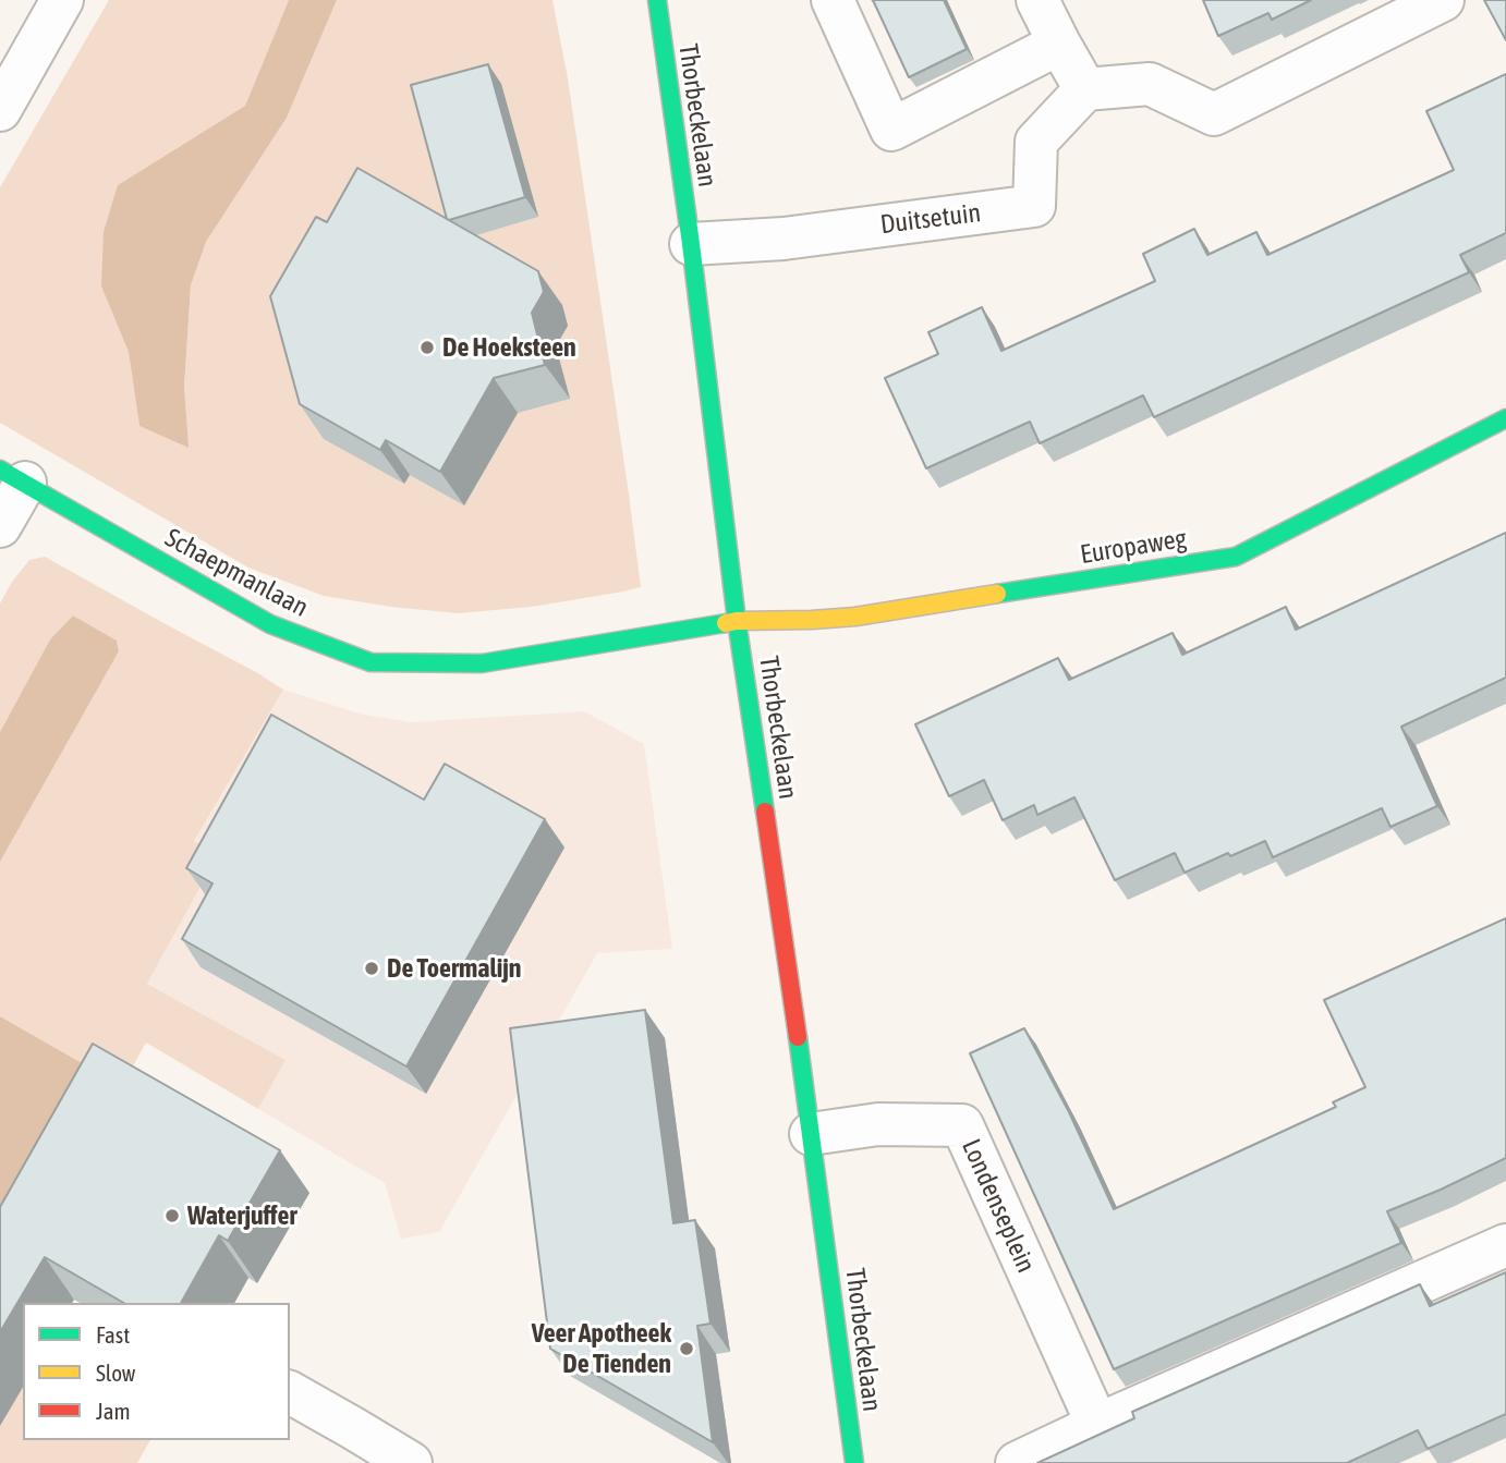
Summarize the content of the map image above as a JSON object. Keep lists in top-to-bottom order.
{
  "streets": {
    "street": [
      "Thorbeckelaan",
      "Duitsetuin",
      "Europaweg",
      "Schaepmanlaan",
      "Londenseplein"
    ]
  },
  "crossings": [
    ["Thorbeckelaan", "Duitsetuin"],
    ["Thorbeckelaan", "Europaweg"],
    ["Thorbeckelaan", "Schaepmanlaan"],
    ["Thorbeckelaan", "Londenseplein"],
    ["Europaweg", "Schaepmanlaan"]
  ],
  "places": [
    "De Hoeksteen",
    "De Toermalijn",
    "Waterjuffer",
    "Veer Apotheek De Tienden"
  ],
  "legend": ["Fast", "Slow", "Jam"]
}
